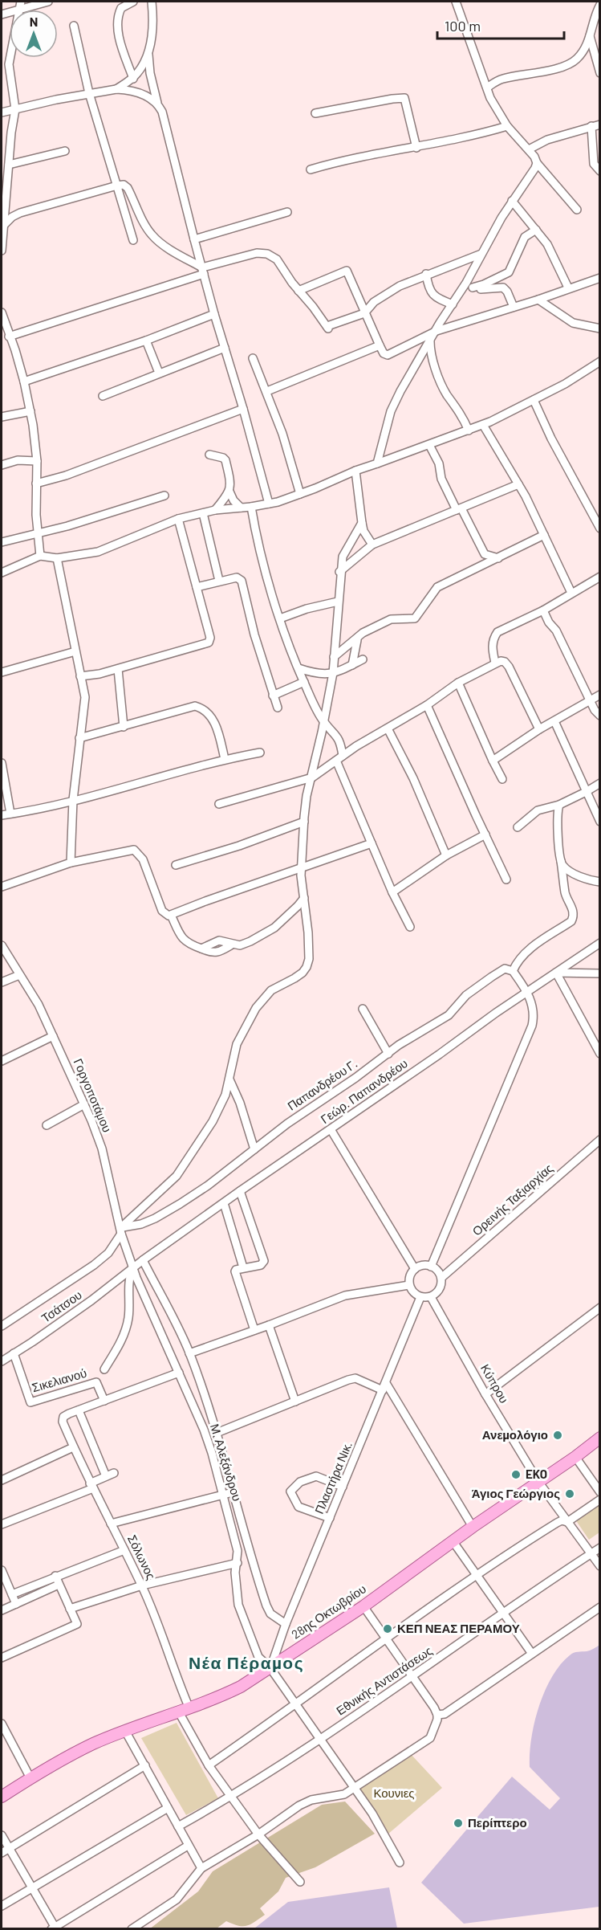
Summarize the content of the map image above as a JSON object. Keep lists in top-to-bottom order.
{
  "streets": {
    "main road": ["28ης Οκτωβρίου"],
    "street": [
      "Παπανδρέου Γ.",
      "Γεώρ. Παπανδρέου",
      "Γοργοποτάμου",
      "Ορεινής Ταξιαρχίας",
      "Τσάτσου",
      "Σικελιανού",
      "Κύπρου",
      "Μ. Αλεξάνδρου",
      "Πλαστήρα Νικ.",
      "Σόλωνος",
      "Εθνικής Αντιστάσεως"
    ]
  },
  "crossings": [
    ["Παπανδρέου Γ.", "Γοργοποτάμου"],
    ["Γεώρ. Παπανδρέου", "Τσάτσου"],
    ["Γεώρ. Παπανδρέου", "Μ. Αλεξάνδρου"],
    ["Γοργοποτάμου", "Τσάτσου"],
    ["Γοργοποτάμου", "Μ. Αλεξάνδρου"],
    ["Ορεινής Ταξιαρχίας", "Κύπρου"],
    ["Ορεινής Ταξιαρχίας", "Πλαστήρα Νικ."],
    ["Τσάτσου", "Σικελιανού"],
    ["Τσάτσου", "Μ. Αλεξάνδρου"],
    ["Κύπρου", "Πλαστήρα Νικ."],
    ["Κύπρου", "28ης Οκτωβρίου"],
    ["Κύπρου", "Εθνικής Αντιστάσεως"],
    ["Μ. Αλεξάνδρου", "Πλαστήρα Νικ."],
    ["Μ. Αλεξάνδρου", "28ης Οκτωβρίου"],
    ["Μ. Αλεξάνδρου", "Εθνικής Αντιστάσεως"],
    ["Πλαστήρα Νικ.", "28ης Οκτωβρίου"],
    ["Σόλωνος", "28ης Οκτωβρίου"],
    ["Σόλωνος", "Εθνικής Αντιστάσεως"]
  ],
  "districts": ["Νέα Πέραμος"],
  "parks": ["Κουνιες"],
  "places": [
    "Ανεμολόγιο",
    "EKO",
    "Άγιος Γεώργιος",
    "ΚΕΠ ΝΕΑΣ ΠΕΡΑΜΟΥ",
    "Περίπτερο"
  ],
  "scale_bar": "100 m",
  "north": "top"
}
